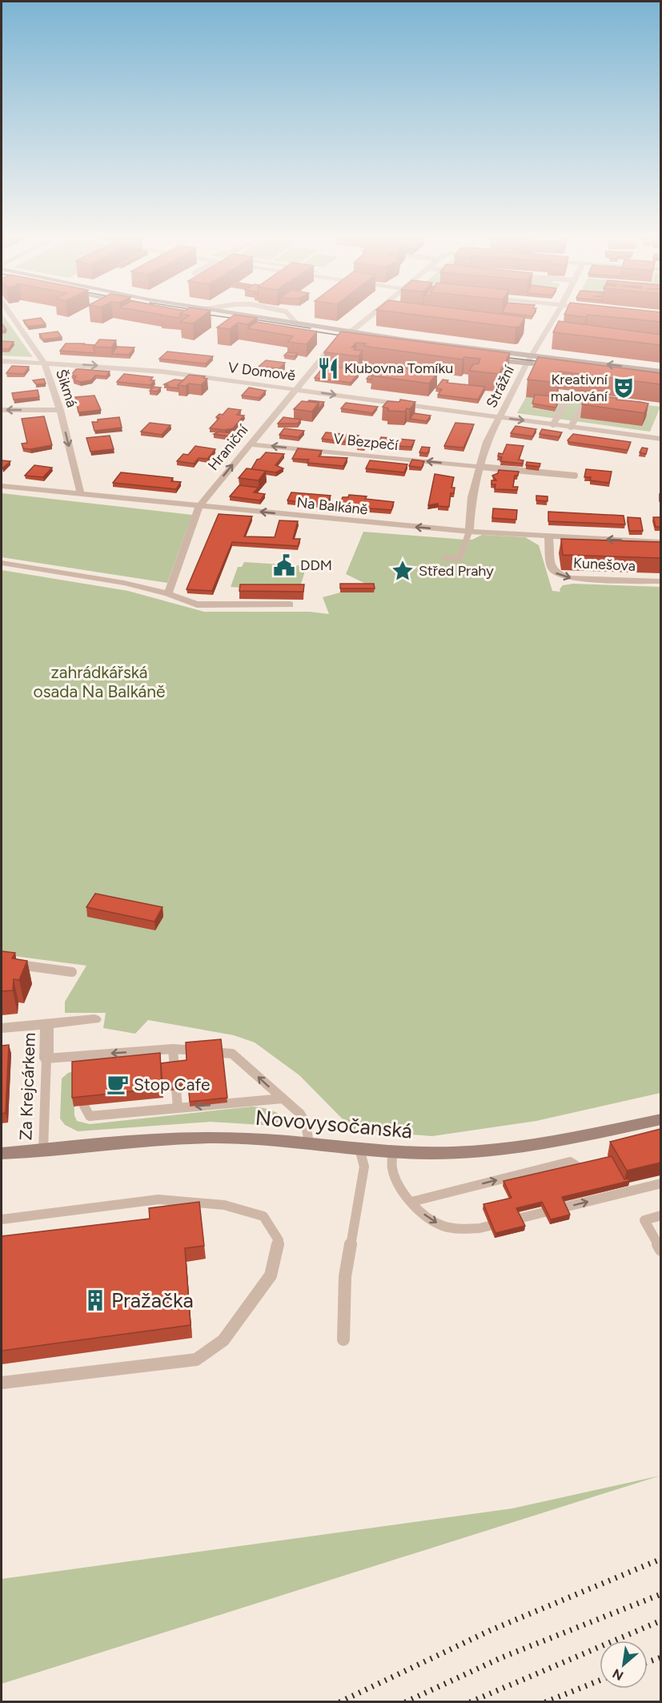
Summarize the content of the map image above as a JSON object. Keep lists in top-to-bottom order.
{
  "streets": {
    "main road": ["Novovysočanská"],
    "street": [
      "V Domově",
      "Strážní",
      "Šikmá",
      "V Bezpečí",
      "Hraniční",
      "Na Balkáně",
      "Kunešova",
      "Za Krejcárkem"
    ]
  },
  "crossings": [
    ["V Domově", "Strážní"],
    ["V Domově", "Šikmá"],
    ["V Domově", "Hraniční"],
    ["Strážní", "V Bezpečí"],
    ["Strážní", "Na Balkáně"],
    ["Šikmá", "Na Balkáně"],
    ["V Bezpečí", "Hraniční"],
    ["Hraniční", "Na Balkáně"],
    ["Na Balkáně", "Kunešova"],
    ["Za Krejcárkem", "Novovysočanská"]
  ],
  "one_way": [
    "V Domově",
    "Šikmá",
    "V Bezpečí",
    "Na Balkáně",
    "Kunešova"
  ],
  "parks": ["zahrádkářská osada Na Balkáně"],
  "places": {
    "restaurant": ["Klubovna Tomíku"],
    "theatre": ["Kreativní malování"],
    "public building": ["DDM"],
    "place": ["Střed Prahy"],
    "cafe": ["Stop Cafe"],
    "building": ["Pražačka"]
  },
  "north": "bottom left"
}
